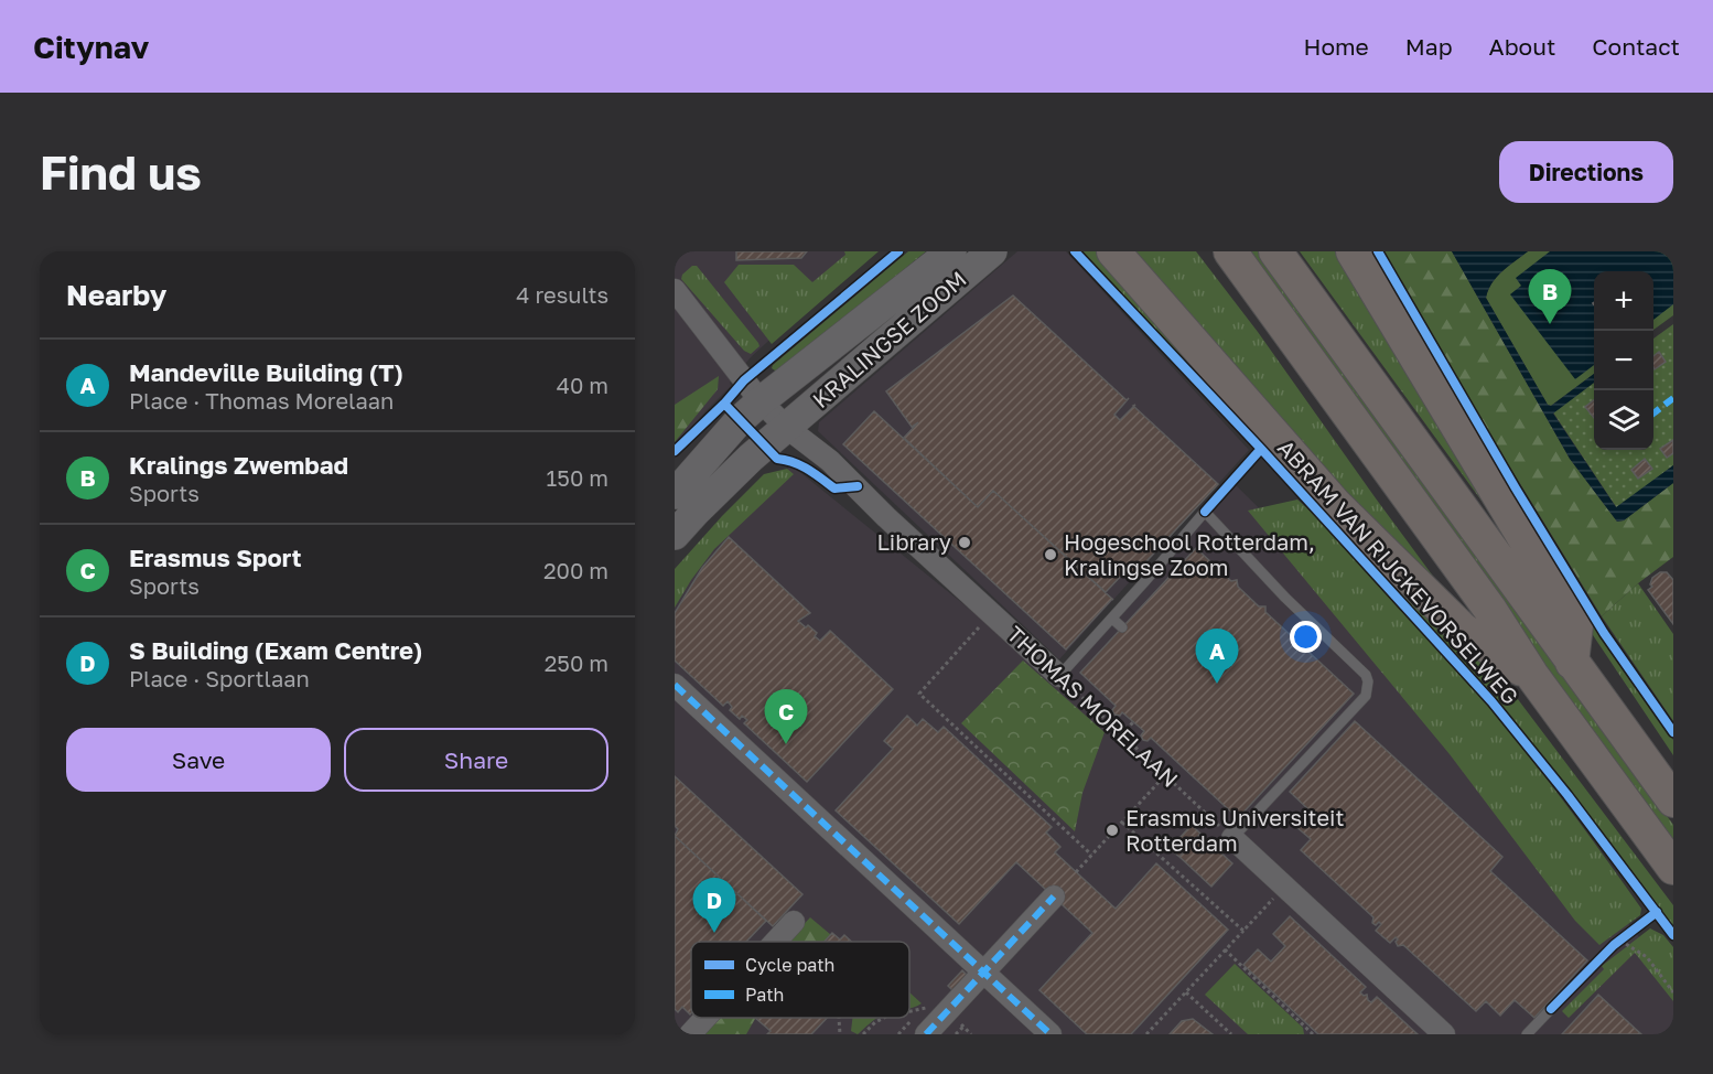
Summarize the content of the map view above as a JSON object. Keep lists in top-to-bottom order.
{
  "streets": {
    "main road": ["KRALINGSE ZOOM", "ABRAM VAN RIJCKEVORSELWEG"],
    "street": ["THOMAS MORELAAN"]
  },
  "crossings": [
    ["KRALINGSE ZOOM", "THOMAS MORELAAN"]
  ],
  "places": ["Library", "Hogeschool Rotterdam, Kralingse Zoom", "Erasmus Universiteit Rotterdam"],
  "legend": ["Cycle path", "Path"],
  "page": {
    "header": "Citynav",
    "nav": [
      "Home",
      "Map",
      "About",
      "Contact"
    ],
    "buttons": [
      "Directions",
      ["Save", "Share"]
    ],
    "title": "Find us",
    "heading": ["Nearby", "4 results"],
    "pins": [
      "B",
      "A",
      "C",
      "D"
    ],
    "map_buttons": ["+", "−"],
    "list": [
      {
        "mark": "A",
        "name": "Mandeville Building (T)",
        "note": "Place · Thomas Morelaan",
        "value": "40 m"
      },
      {
        "mark": "B",
        "name": "Kralings Zwembad",
        "note": "Sports",
        "value": "150 m"
      },
      {
        "mark": "C",
        "name": "Erasmus Sport",
        "note": "Sports",
        "value": "200 m"
      },
      {
        "mark": "D",
        "name": "S Building (Exam Centre)",
        "note": "Place · Sportlaan",
        "value": "250 m"
      }
    ]
  }
}
